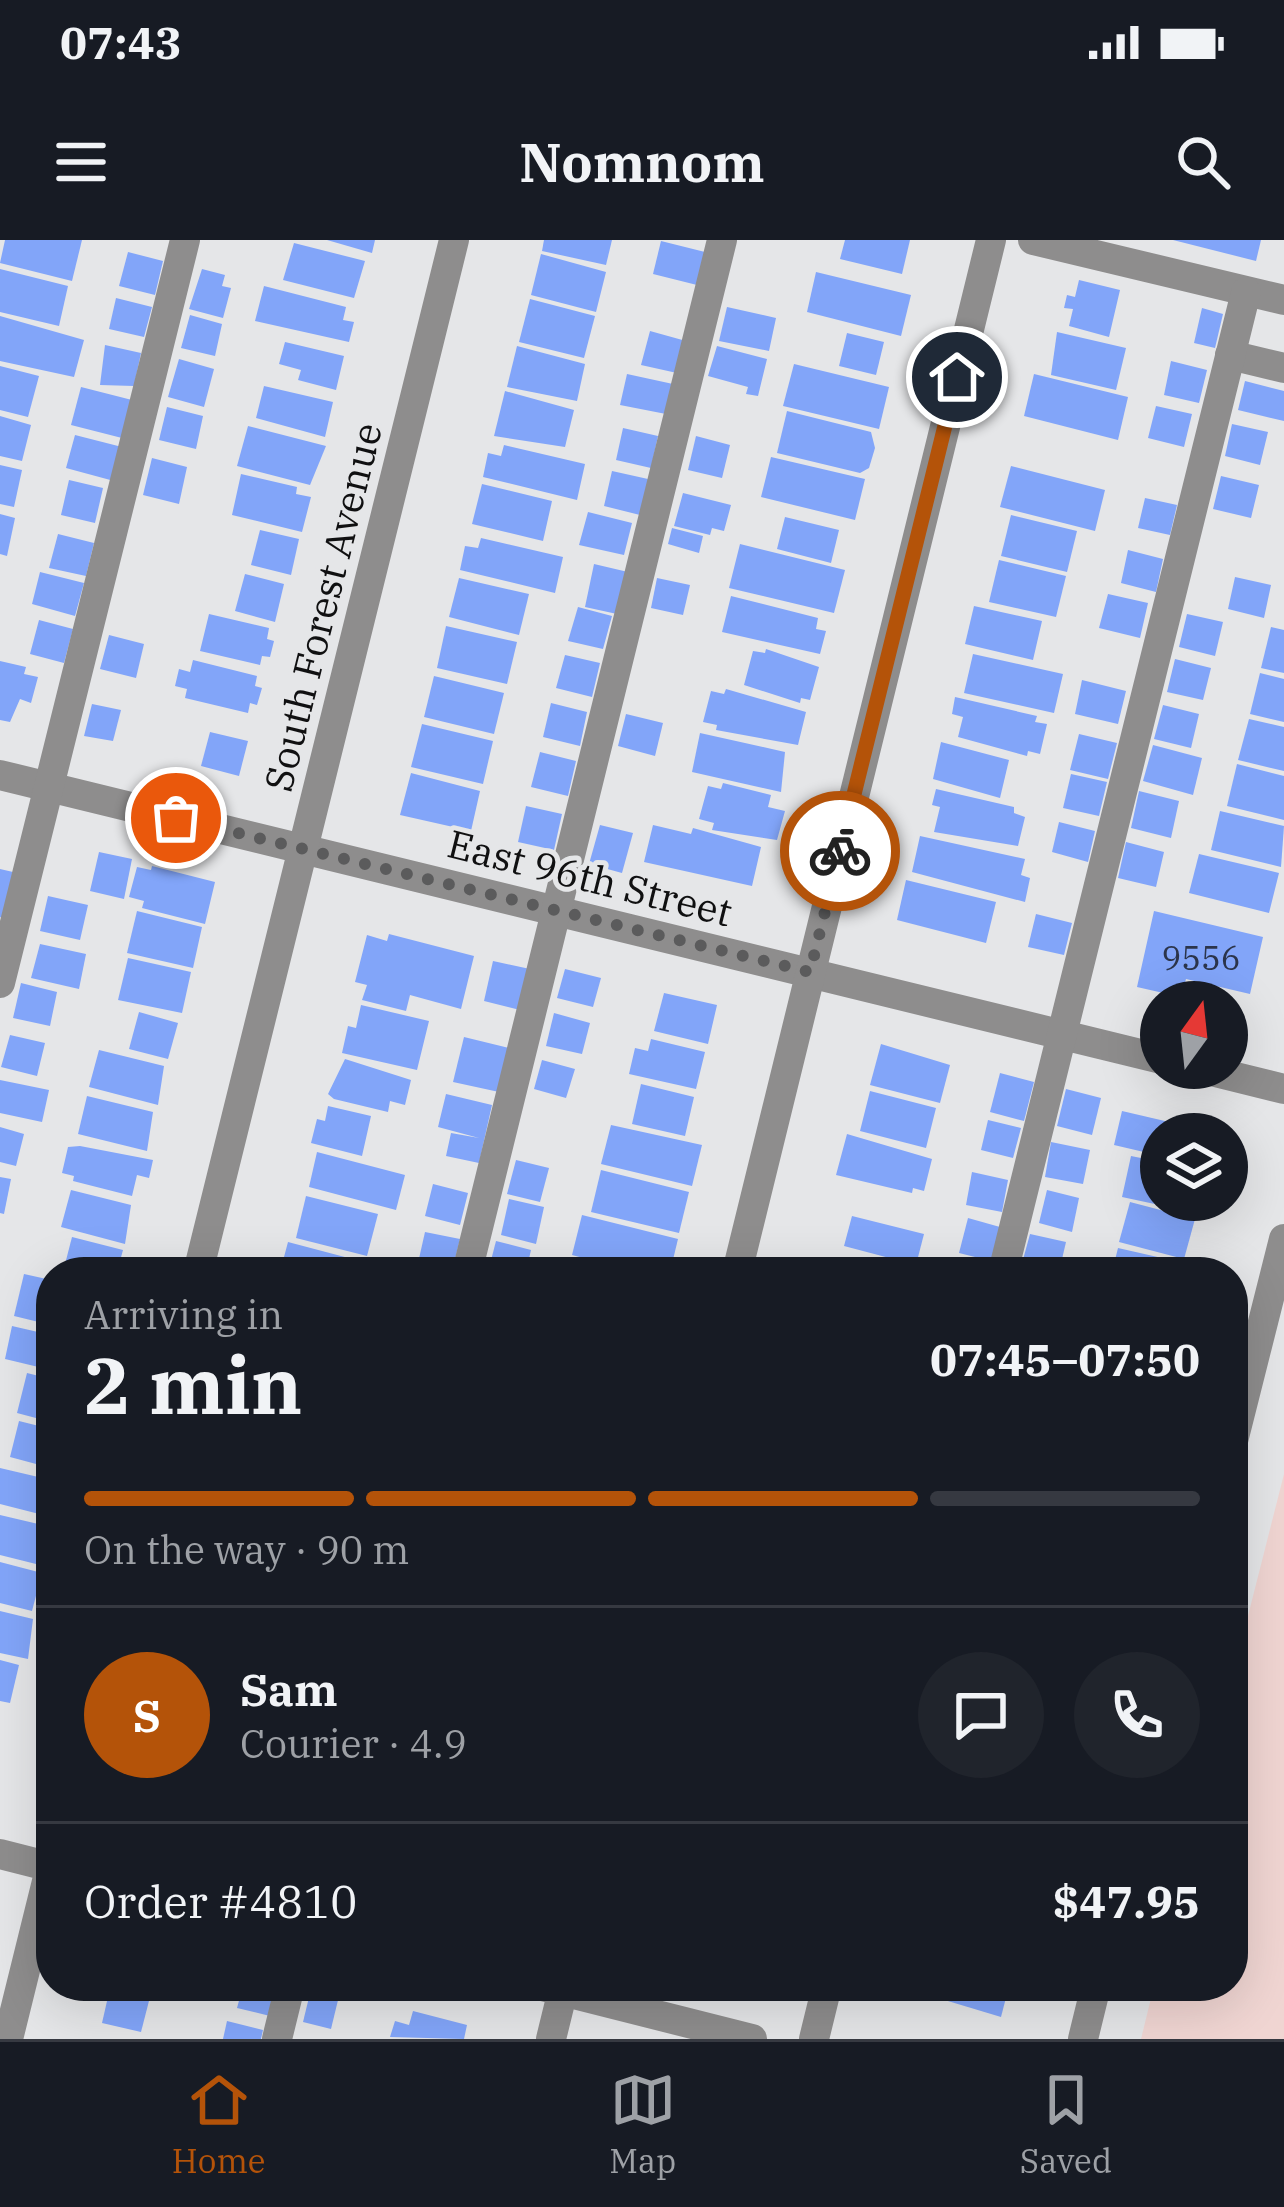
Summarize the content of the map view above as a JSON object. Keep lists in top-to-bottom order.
{
  "streets": {
    "street": ["South Forest Avenue", "East 96th Street"]
  },
  "crossings": [
    ["South Forest Avenue", "East 96th Street"]
  ],
  "house_numbers": ["9556"],
  "north": "top",
  "page": {
    "status": "07:43",
    "header": "Nomnom",
    "heading": ["2 min", "Arriving in", "07:45–07:50"],
    "panel": [
      "Sam",
      "Courier · 4.9",
      "Order #4810",
      "$47.95"
    ],
    "bar": "On the way · 90 m",
    "round": "S",
    "tabs": ["Home", "Map", "Saved"]
  }
}
